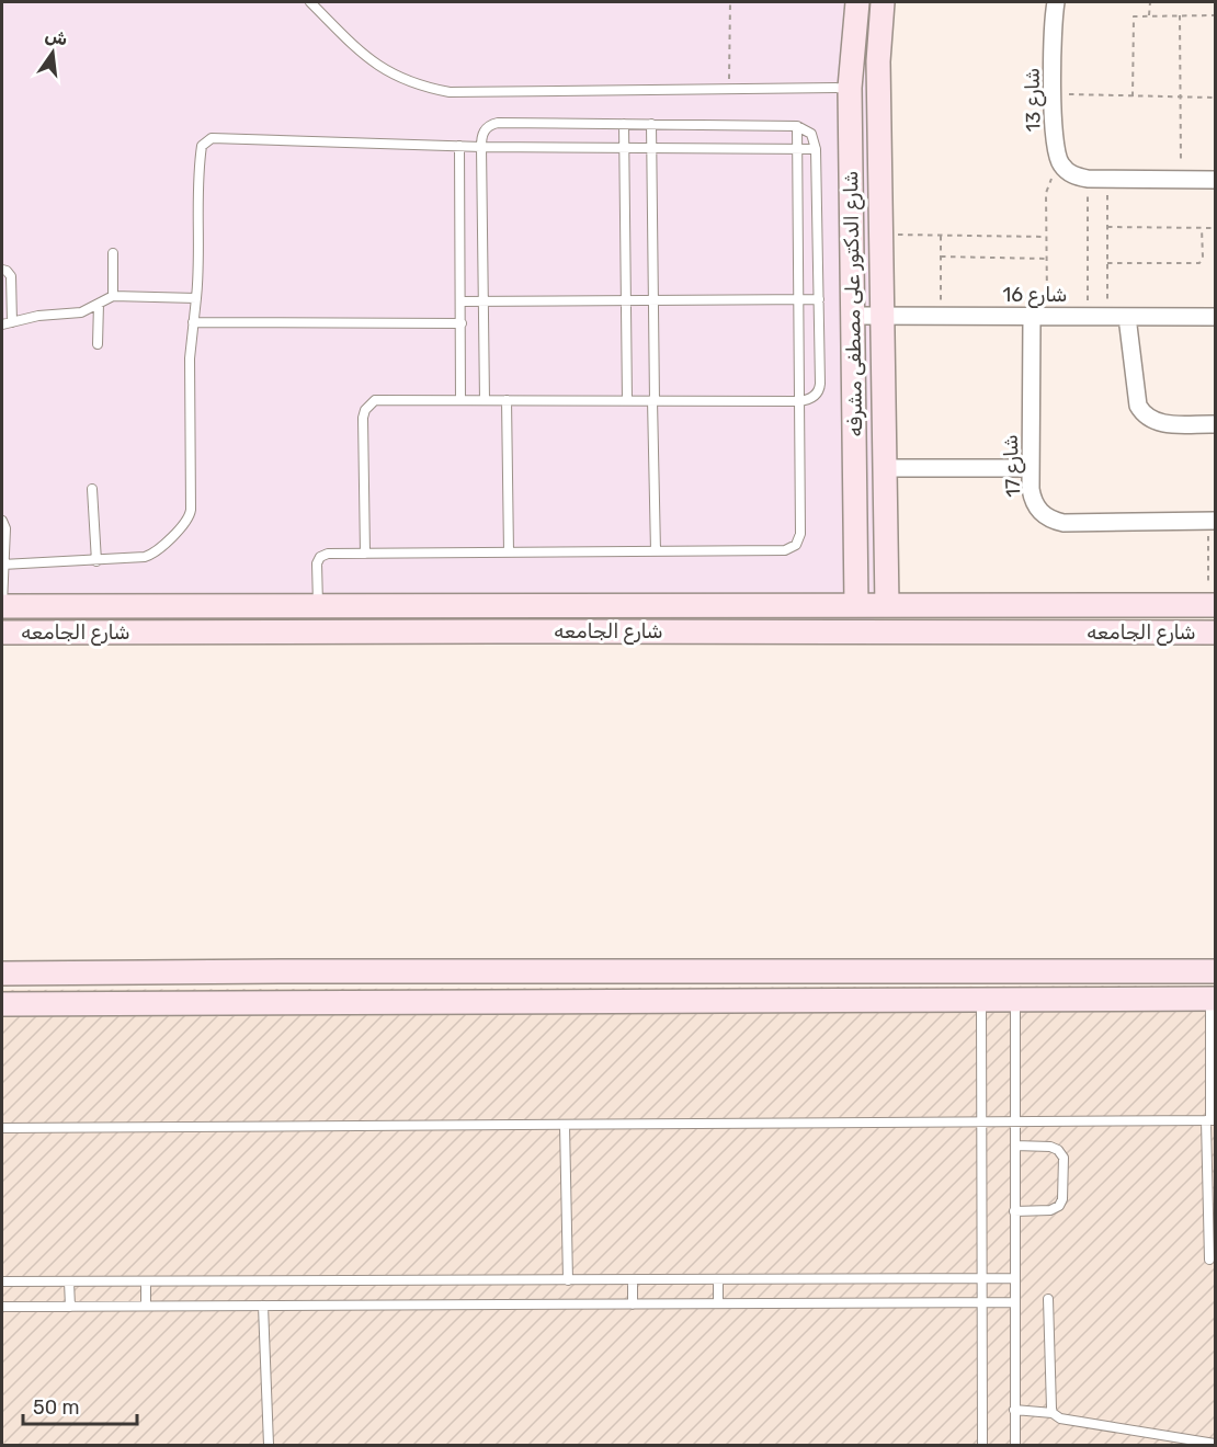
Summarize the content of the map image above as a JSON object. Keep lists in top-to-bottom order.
{
  "streets": {
    "main road": ["شارع الدكتور على مصطفى مشرفه", "شارع الجامعه"],
    "street": ["شارع 13", "شارع 16", "شارع 17"]
  },
  "crossings": [
    ["شارع 16", "شارع الدكتور على مصطفى مشرفه"],
    ["شارع 16", "شارع 17"],
    ["شارع الدكتور على مصطفى مشرفه", "شارع الجامعه"]
  ],
  "scale_bar": "50 m",
  "north": "top"
}
